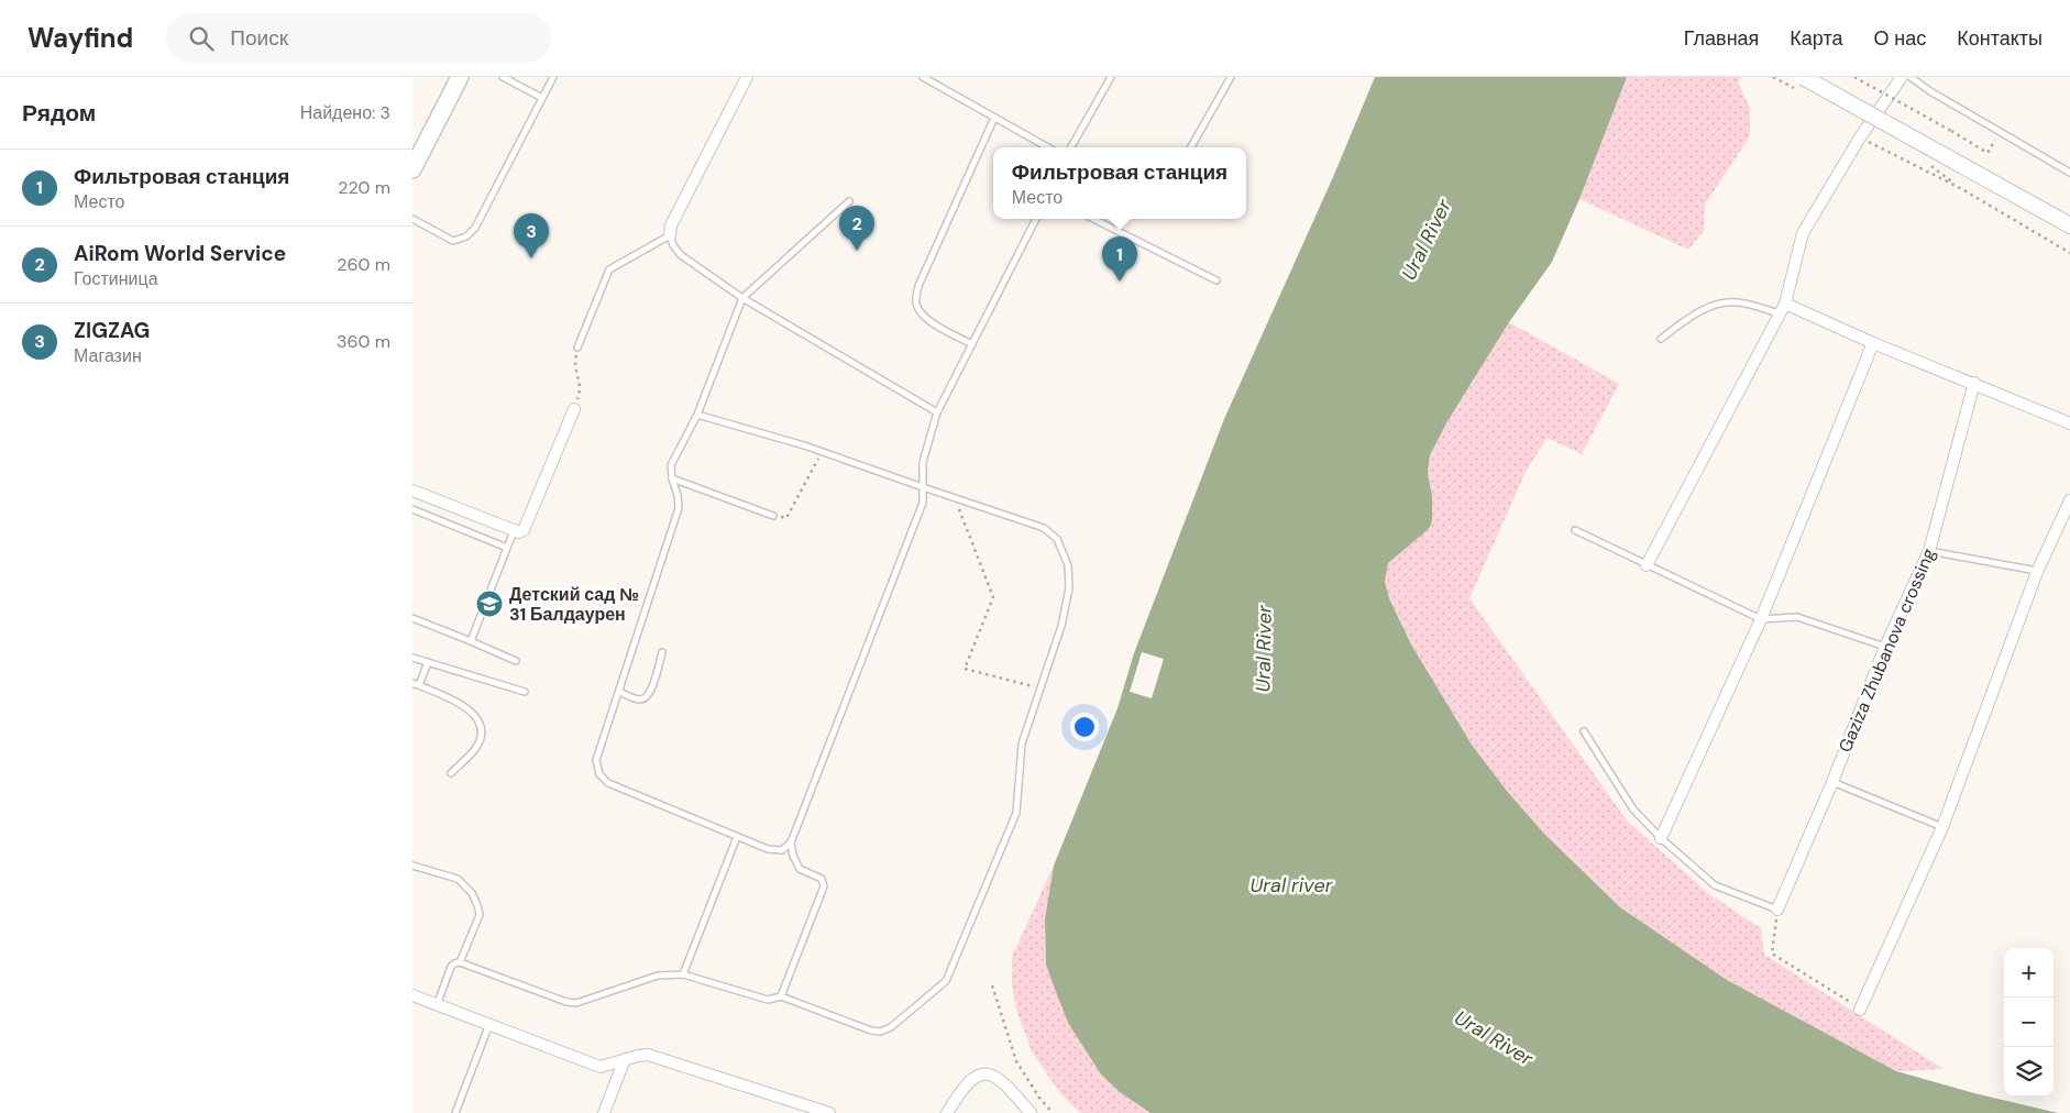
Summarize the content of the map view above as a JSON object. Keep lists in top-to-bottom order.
{
  "streets": {
    "street": ["Gaziza Zhubanova crossing"]
  },
  "water": ["Ural River", "Ural river"],
  "places": {
    "school or university": ["Детский сад № 31 Балдаурен"]
  },
  "page": {
    "header": "Wayfind",
    "search": "Поиск",
    "nav": [
      "Главная",
      "Карта",
      "О нас",
      "Контакты"
    ],
    "heading": ["Рядом", "Найдено: 3"],
    "popup": ["Фильтровая станция", "Место"],
    "list": [
      {
        "mark": "1",
        "name": "Фильтровая станция",
        "note": "Место",
        "value": "220 m"
      },
      {
        "mark": "2",
        "name": "AiRom World Service",
        "note": "Гостиница",
        "value": "260 m"
      },
      {
        "mark": "3",
        "name": "ZIGZAG",
        "note": "Магазин",
        "value": "360 m"
      }
    ],
    "pins": ["2", "3", "1"],
    "map_buttons": ["+", "−"]
  }
}
